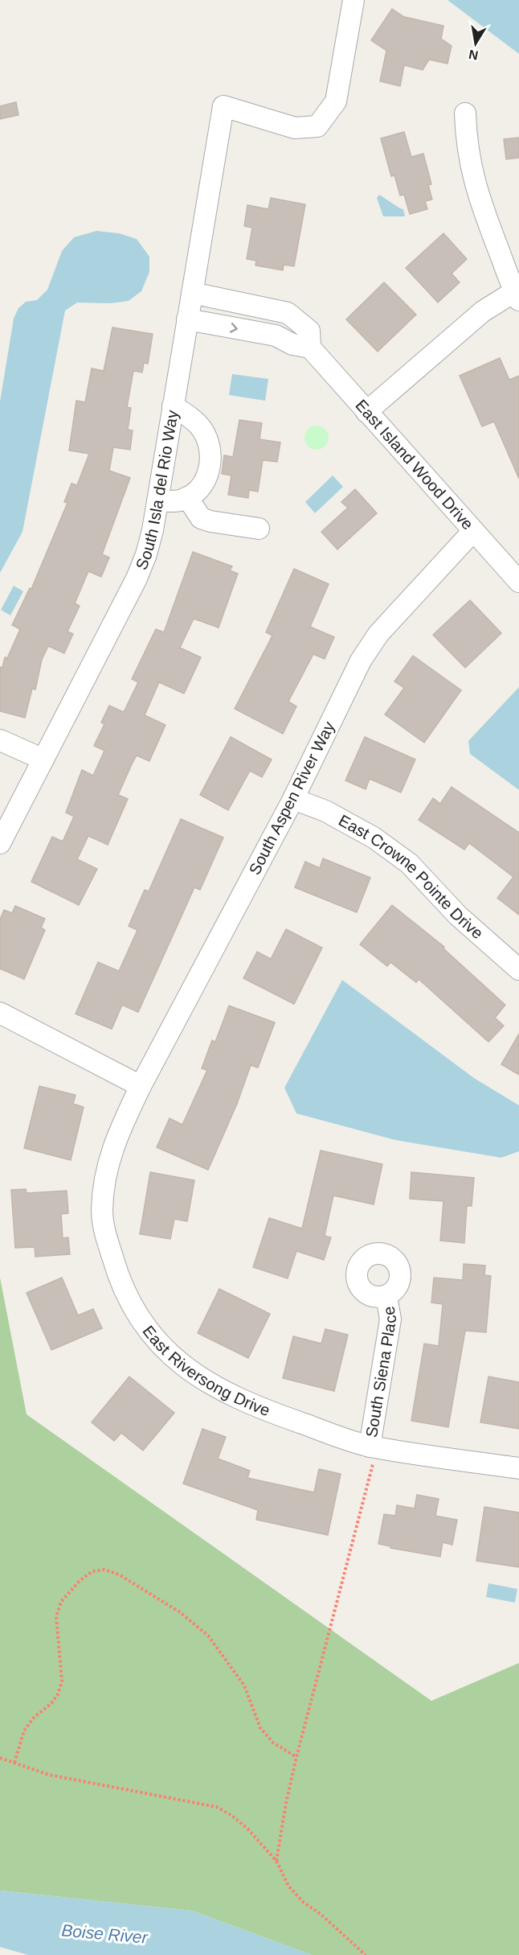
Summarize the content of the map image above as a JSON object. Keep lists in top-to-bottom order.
{
  "streets": {
    "street": [
      "East Island Wood Drive",
      "South Isla del Rio Way",
      "South Aspen River Way",
      "East Crowne Pointe Drive",
      "East Riversong Drive",
      "South Siena Place"
    ]
  },
  "crossings": [
    ["East Island Wood Drive", "South Isla del Rio Way"],
    ["East Island Wood Drive", "South Aspen River Way"],
    ["South Aspen River Way", "East Crowne Pointe Drive"],
    ["South Aspen River Way", "East Riversong Drive"],
    ["East Riversong Drive", "South Siena Place"]
  ],
  "water": ["Boise River"],
  "north": "bottom"
}
